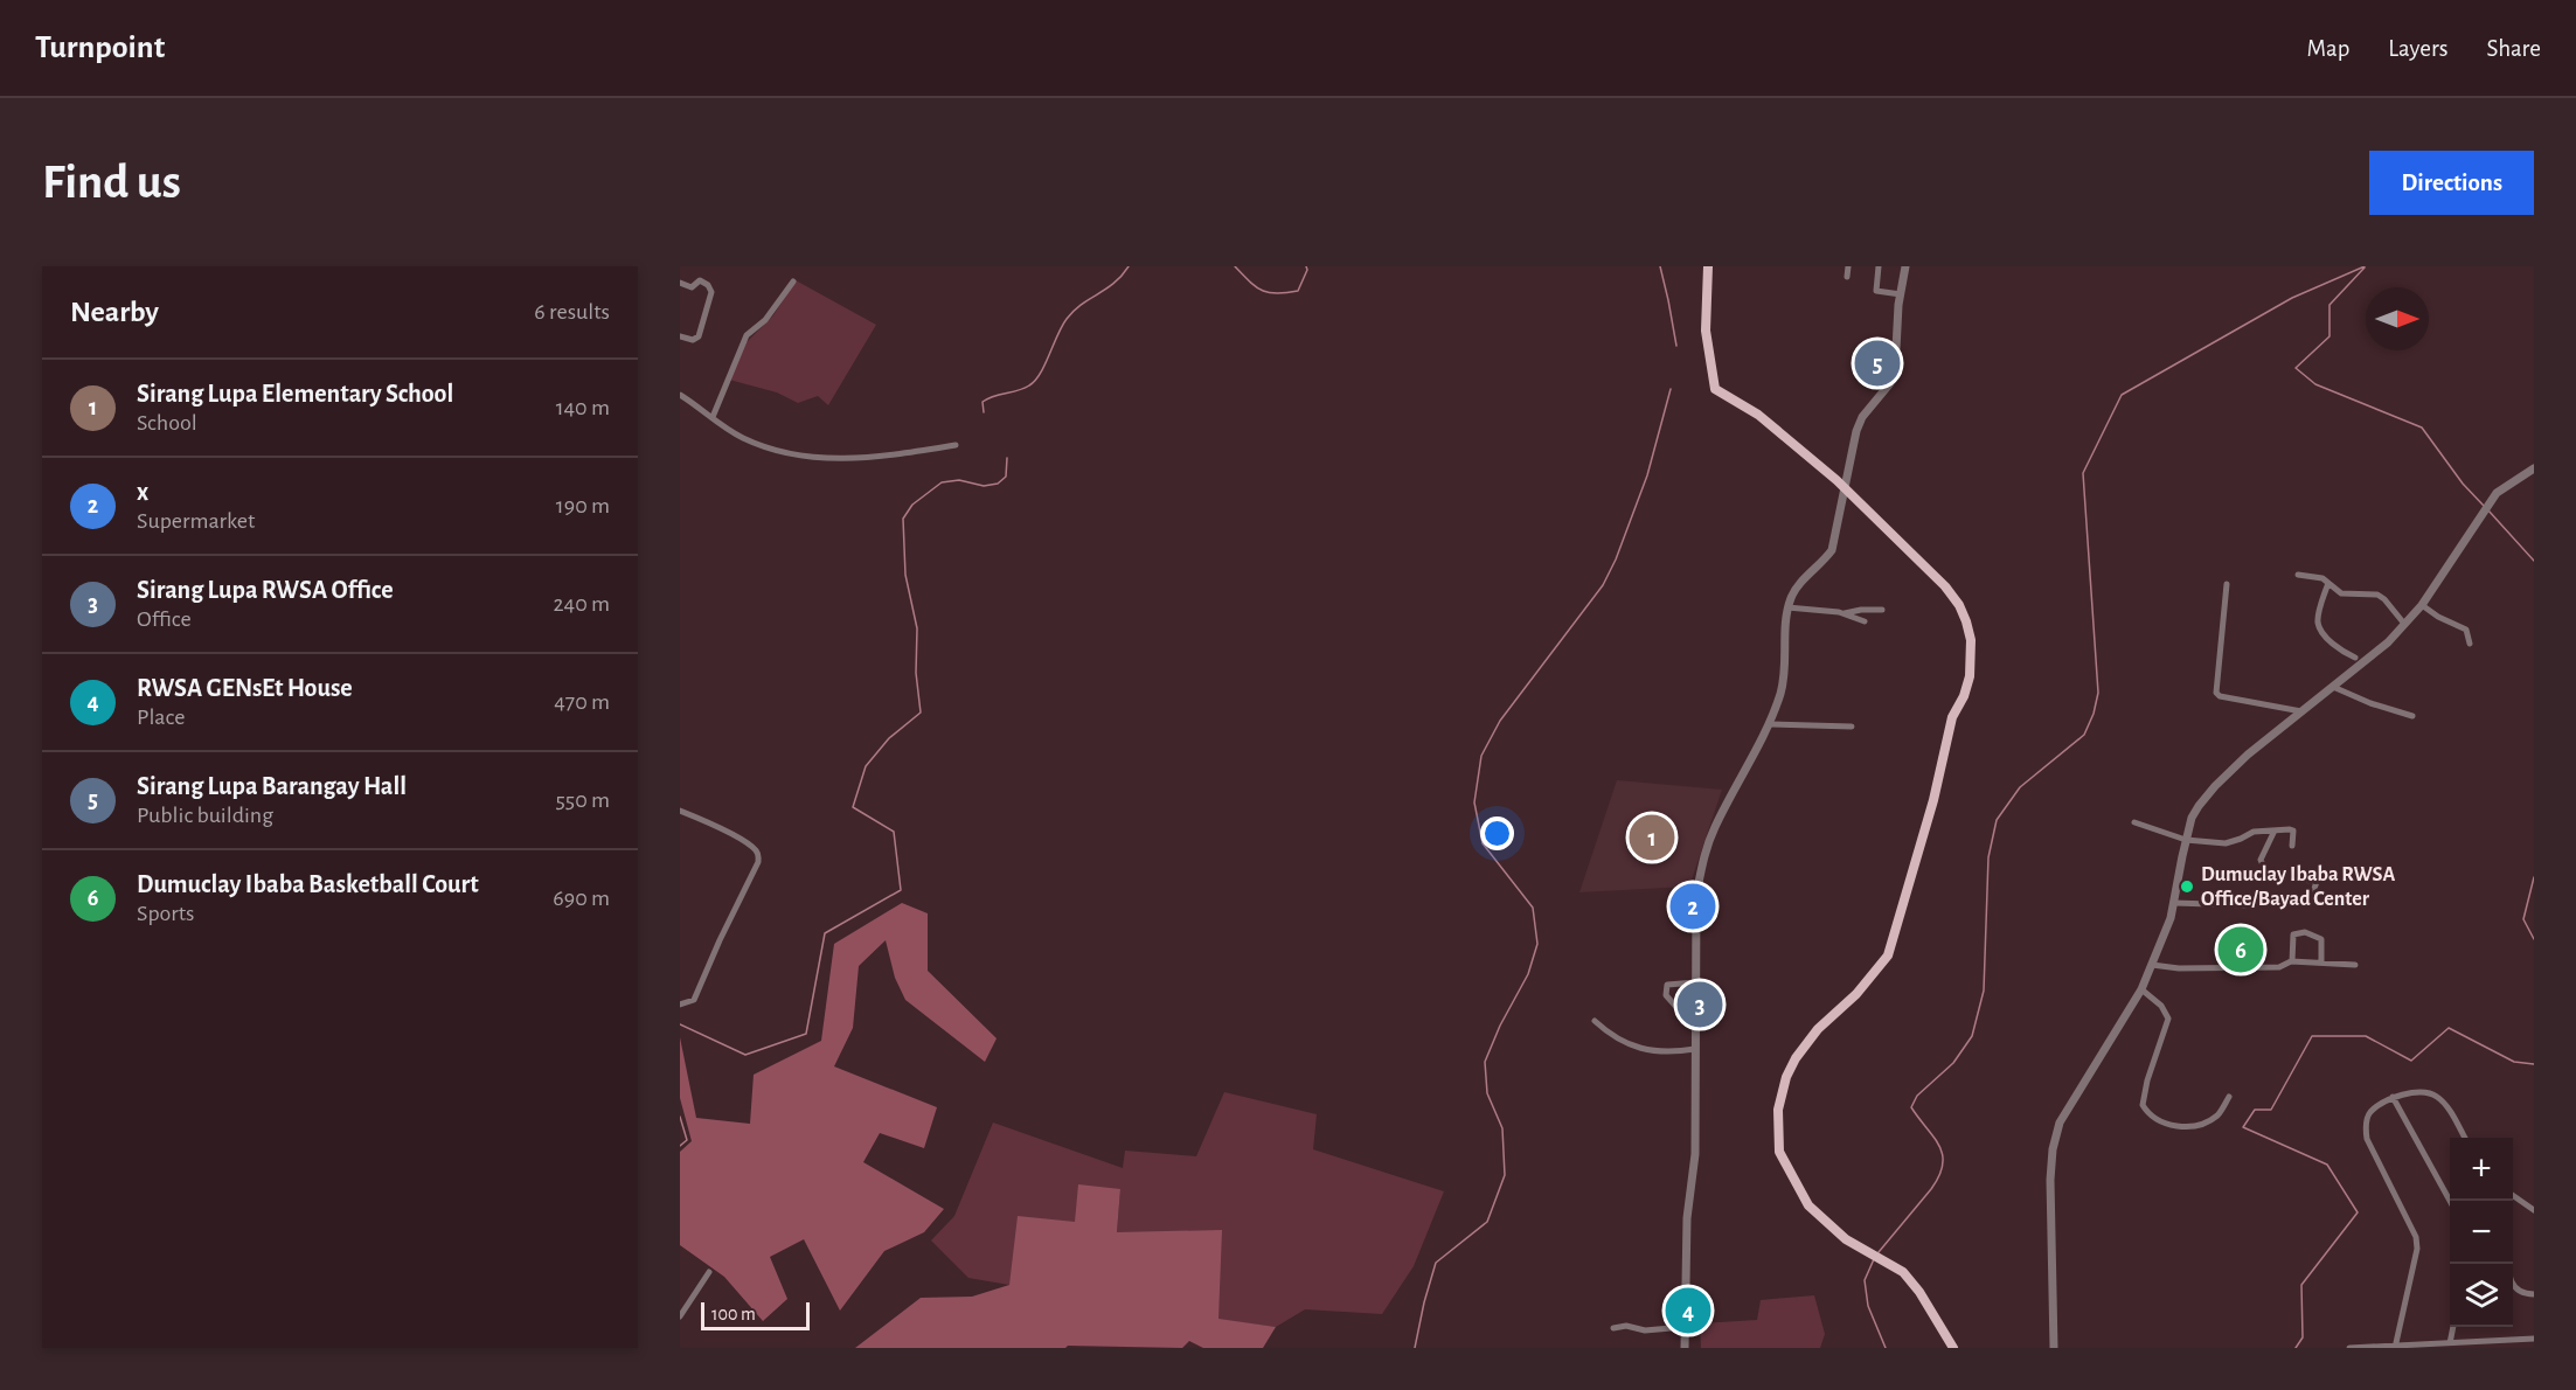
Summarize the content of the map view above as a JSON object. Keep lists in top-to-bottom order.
{
  "places": ["Dumuclay Ibaba RWSA Office/Bayad Center"],
  "scale_bar": "100 m",
  "north": "right",
  "page": {
    "header": "Turnpoint",
    "nav": ["Map", "Layers", "Share"],
    "buttons": "Directions",
    "title": "Find us",
    "heading": ["Nearby", "6 results"],
    "pins": [
      "5",
      "1",
      "2",
      "6",
      "3",
      "4"
    ],
    "list": [
      {
        "mark": "1",
        "name": "Sirang Lupa Elementary School",
        "note": "School",
        "value": "140 m"
      },
      {
        "mark": "2",
        "name": "x",
        "note": "Supermarket",
        "value": "190 m"
      },
      {
        "mark": "3",
        "name": "Sirang Lupa RWSA Office",
        "note": "Office",
        "value": "240 m"
      },
      {
        "mark": "4",
        "name": "RWSA GENsEt House",
        "note": "Place",
        "value": "470 m"
      },
      {
        "mark": "5",
        "name": "Sirang Lupa Barangay Hall",
        "note": "Public building",
        "value": "550 m"
      },
      {
        "mark": "6",
        "name": "Dumuclay Ibaba Basketball Court",
        "note": "Sports",
        "value": "690 m"
      }
    ],
    "map_buttons": ["+", "−"],
    "scale": "100 m"
  }
}
